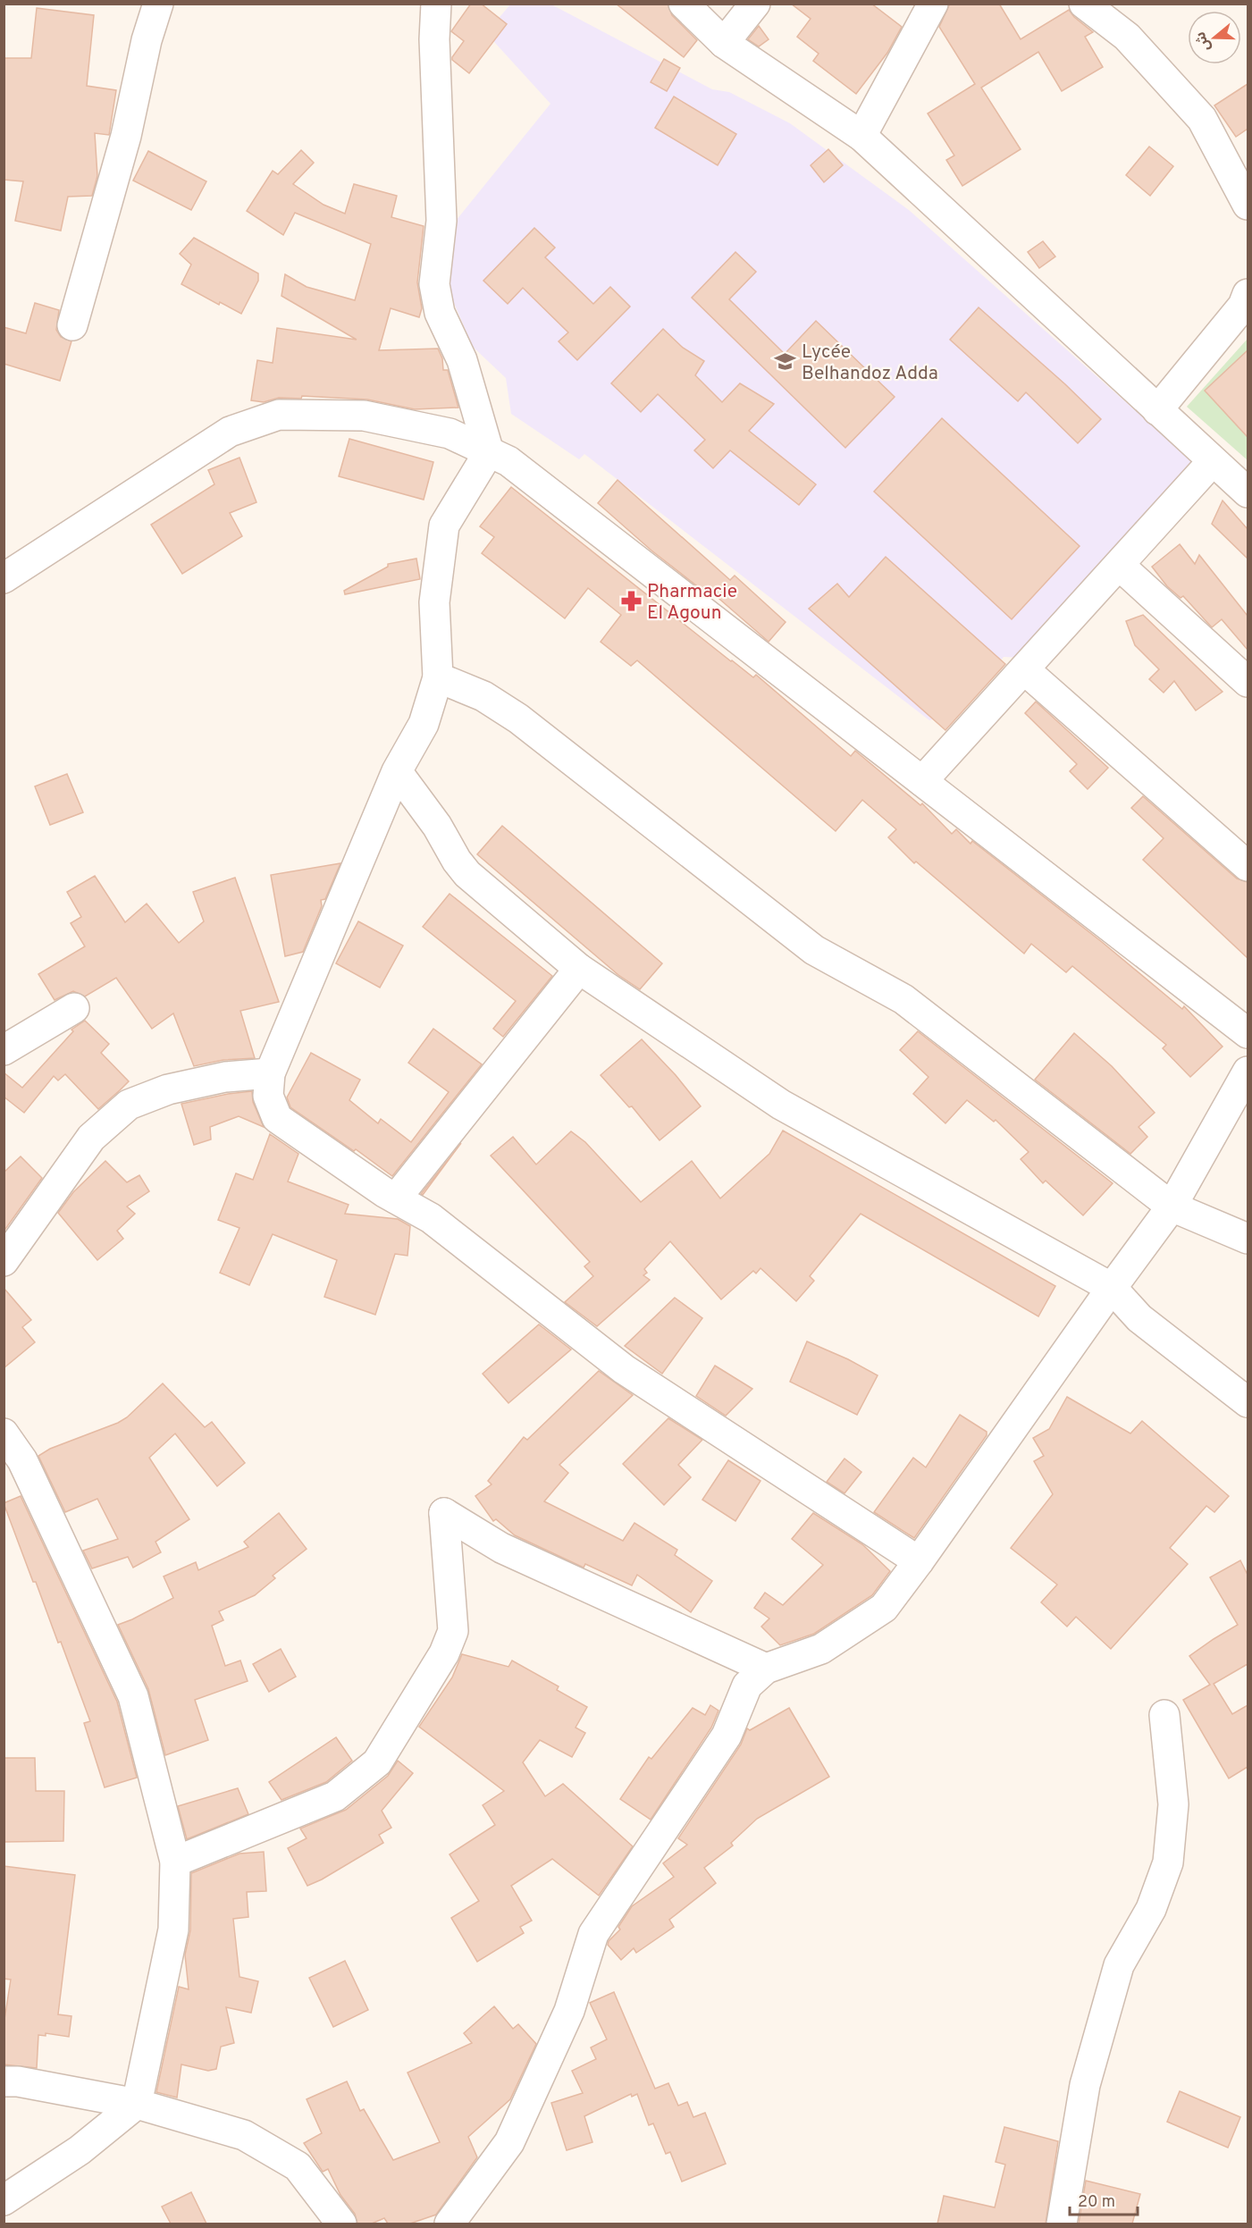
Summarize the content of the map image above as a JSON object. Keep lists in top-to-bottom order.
{
  "places": {
    "school or university": ["Lycée Belhandoz Adda"],
    "pharmacy": ["Pharmacie El Agoun"]
  },
  "scale_bar": "20 m",
  "north": "left"
}
